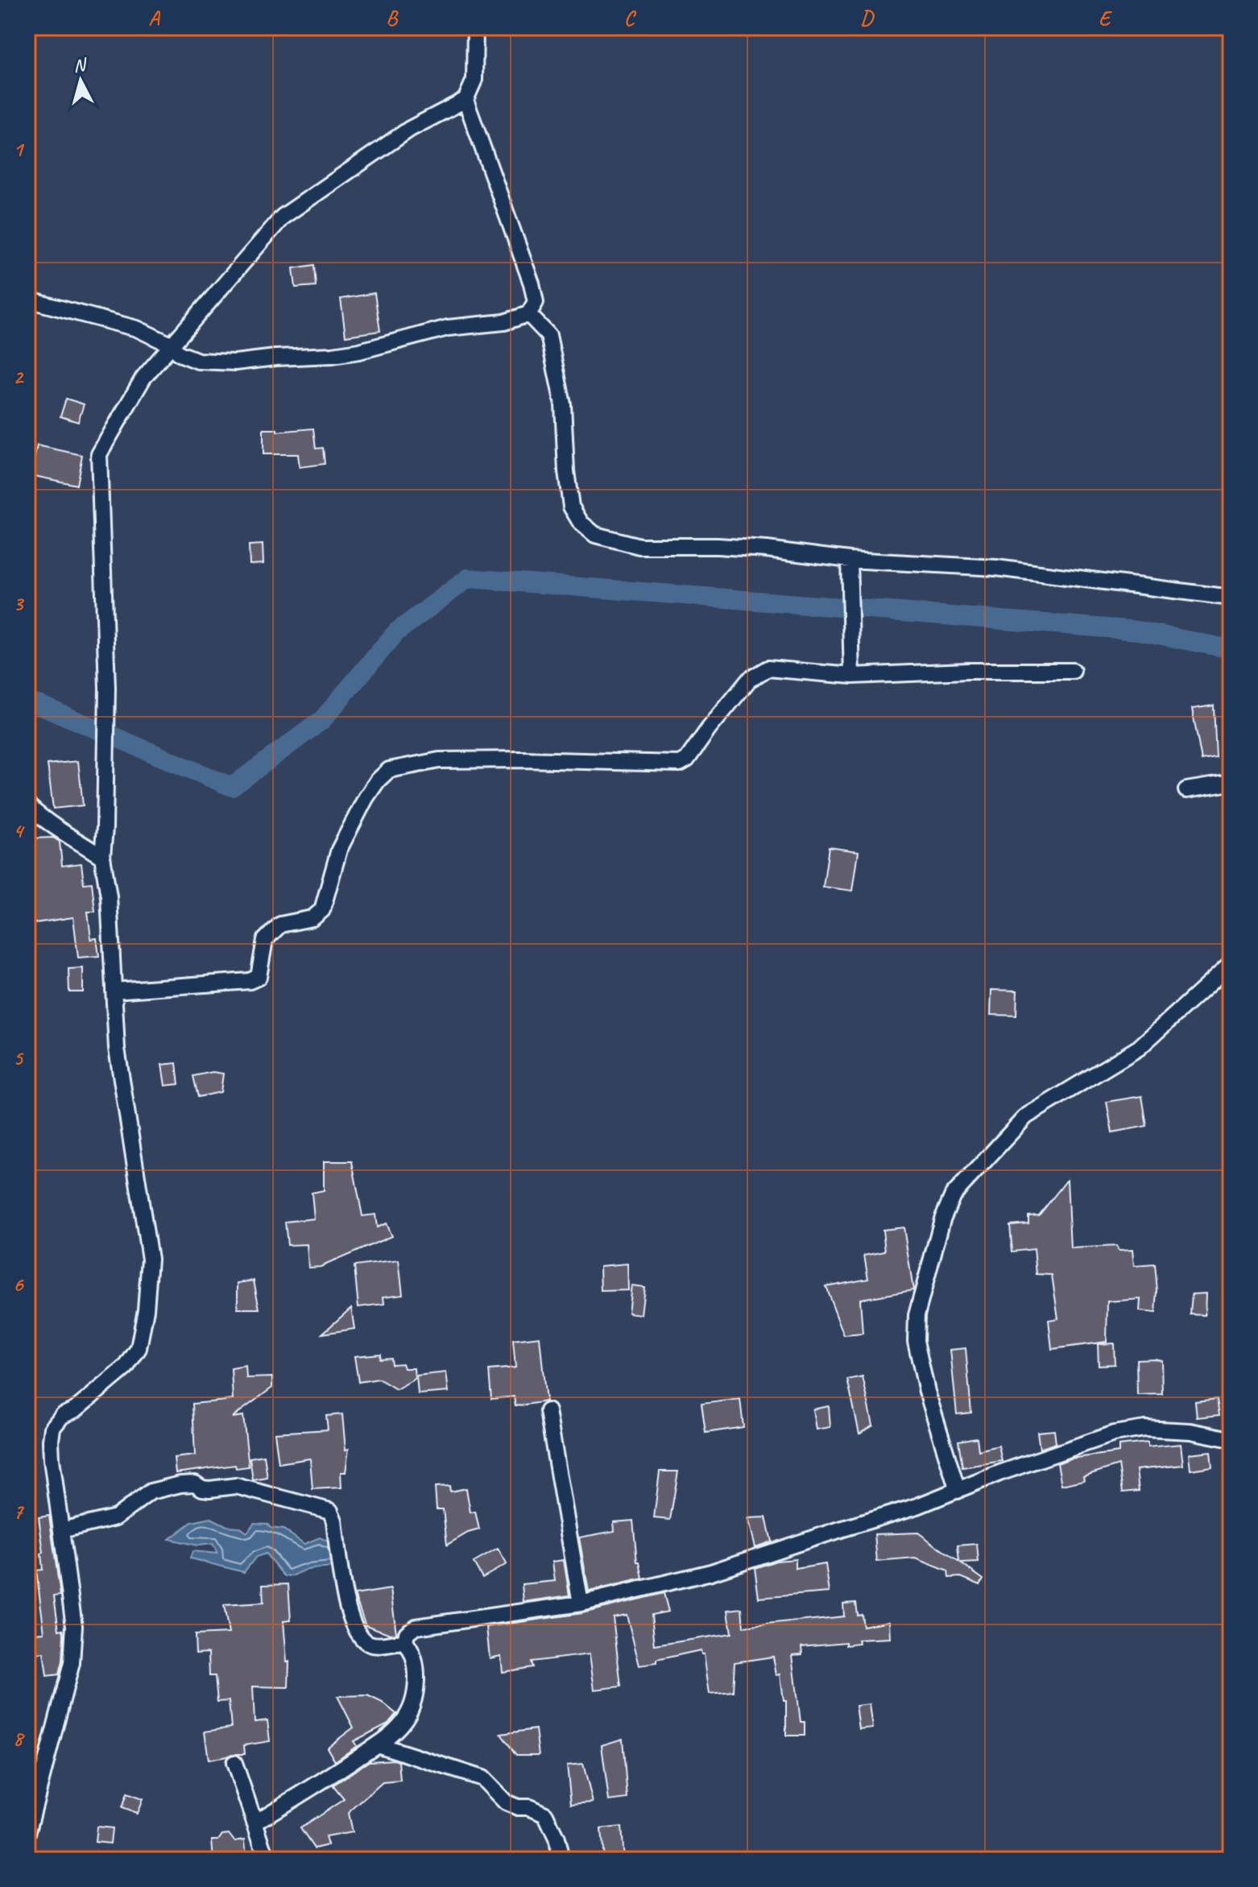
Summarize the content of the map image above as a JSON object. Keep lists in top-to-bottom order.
{
  "north": "top",
  "grid": {
    "columns": [
      "A",
      "B",
      "C",
      "D",
      "E"
    ],
    "rows": [
      "1",
      "2",
      "3",
      "4",
      "5",
      "6",
      "7",
      "8"
    ]
  }
}
